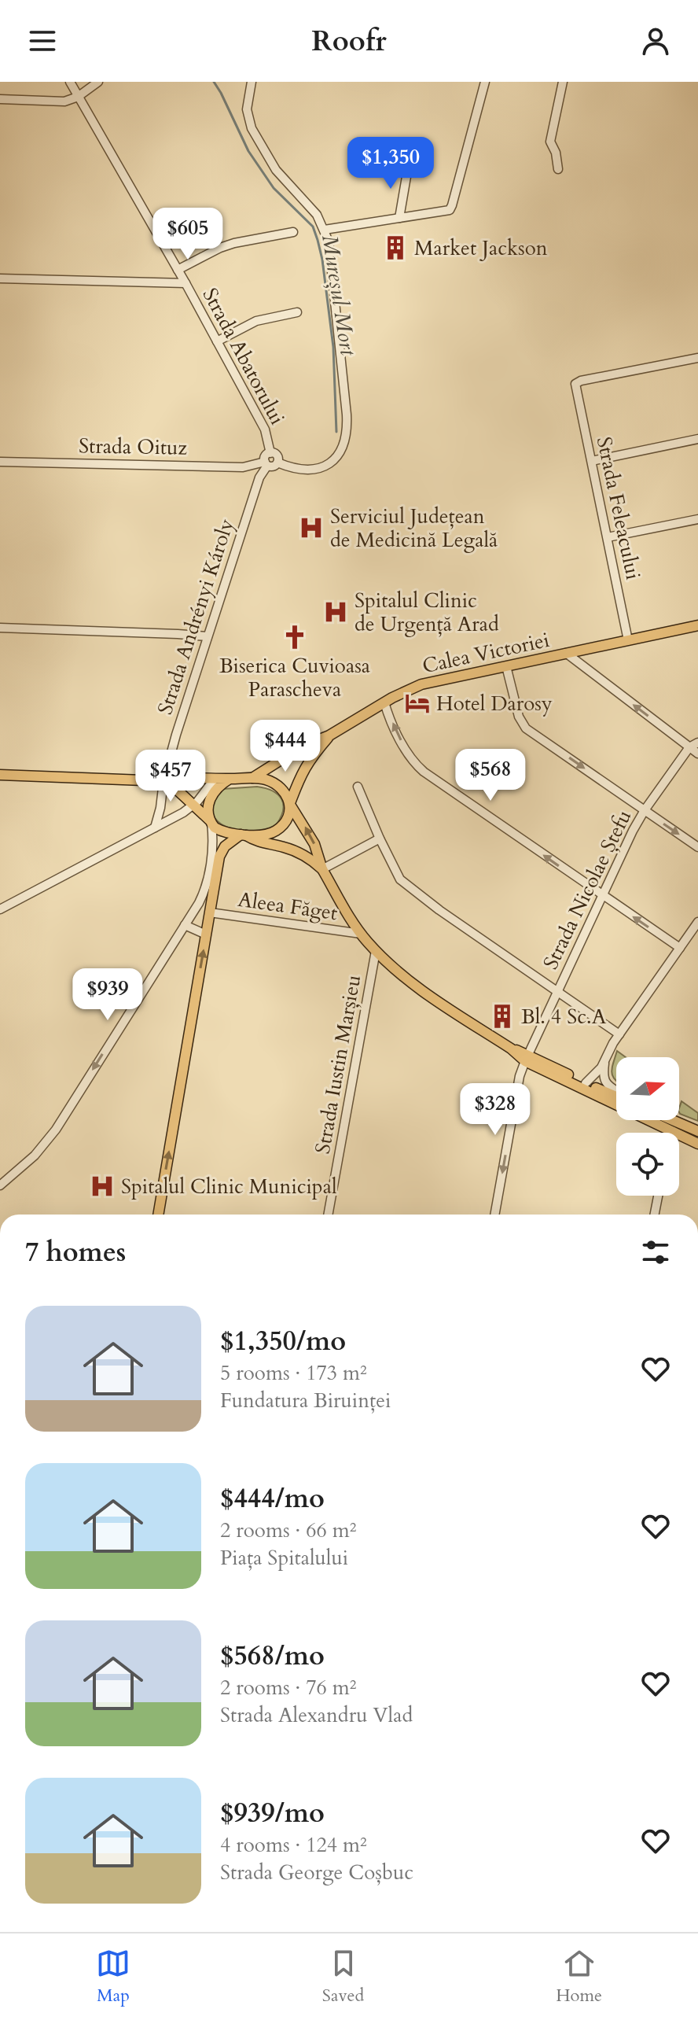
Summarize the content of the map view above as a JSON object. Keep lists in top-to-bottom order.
{
  "streets": {
    "main road": ["Calea Victoriei"],
    "street": [
      "Strada Abatorului",
      "Strada Oituz",
      "Strada Feleacului",
      "Strada Andrényi Károly",
      "Strada Nicolae Ștefu",
      "Aleea Făget",
      "Strada Iustin Marșieu"
    ]
  },
  "crossings": [
    ["Strada Abatorului", "Strada Oituz"],
    ["Strada Abatorului", "Strada Andrényi Károly"],
    ["Strada Oituz", "Strada Andrényi Károly"],
    ["Strada Feleacului", "Calea Victoriei"]
  ],
  "water": ["Mureșul Mort"],
  "places": {
    "building": ["Market Jackson", "Bl. 4 Sc.A"],
    "hospital": ["Serviciul Județean de Medicină Legală", "Spitalul Clinic de Urgență Arad", "Spitalul Clinic Municipal"],
    "church": ["Biserica Cuvioasa Parascheva"],
    "hotel": ["Hotel Darosy"]
  },
  "north": "right",
  "page": {
    "header": "Roofr",
    "price": [
      "$1,350",
      "$605",
      "$444",
      "$568",
      "$457",
      "$939",
      "$328"
    ],
    "heading": "7 homes",
    "list": [
      {
        "name": "$1,350/mo",
        "note": "5 rooms · 173 m² · Fundatura Biruinței"
      },
      {
        "name": "$444/mo",
        "note": "2 rooms · 66 m² · Piața Spitalului"
      },
      {
        "name": "$568/mo",
        "note": "2 rooms · 76 m² · Strada Alexandru Vlad"
      },
      {
        "name": "$939/mo",
        "note": "4 rooms · 124 m² · Strada George Coșbuc"
      }
    ],
    "tabs": ["Map", "Saved", "Home"]
  }
}
